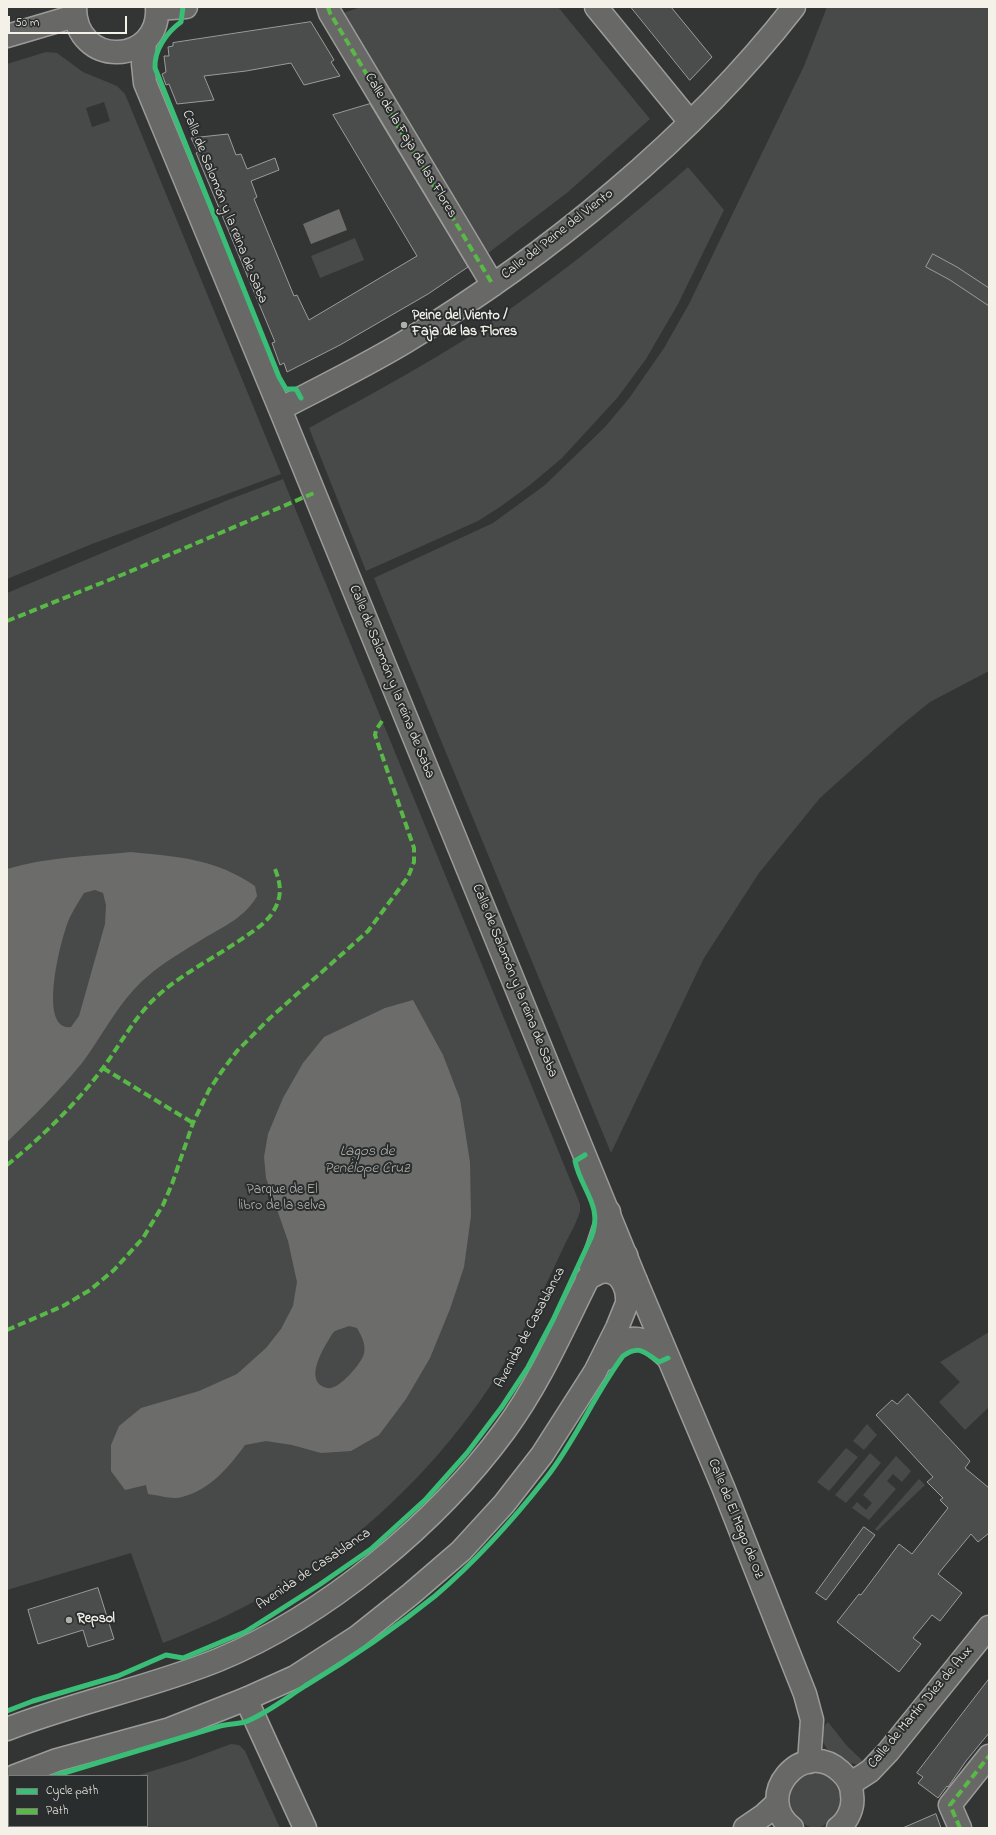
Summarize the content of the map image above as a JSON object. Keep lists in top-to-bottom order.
{
  "streets": {
    "street": [
      "Calle de la Faja de las Flores",
      "Calle de Salomón y la reina de Saba",
      "Calle del Peine del Viento",
      "Avenida de Casablanca",
      "Calle de El Mago de Oz",
      "Calle de Martín Díez de Aux"
    ]
  },
  "crossings": [
    ["Calle de la Faja de las Flores", "Calle del Peine del Viento"],
    ["Calle de Salomón y la reina de Saba", "Calle del Peine del Viento"],
    ["Calle de Salomón y la reina de Saba", "Calle de El Mago de Oz"]
  ],
  "water": ["Lagos de Penélope Cruz"],
  "parks": ["Parque de El libro de la selva"],
  "places": ["Peine del Viento / Faja de las Flores", "Repsol"],
  "legend": ["Cycle path", "Path"],
  "scale_bar": "50 m"
}
